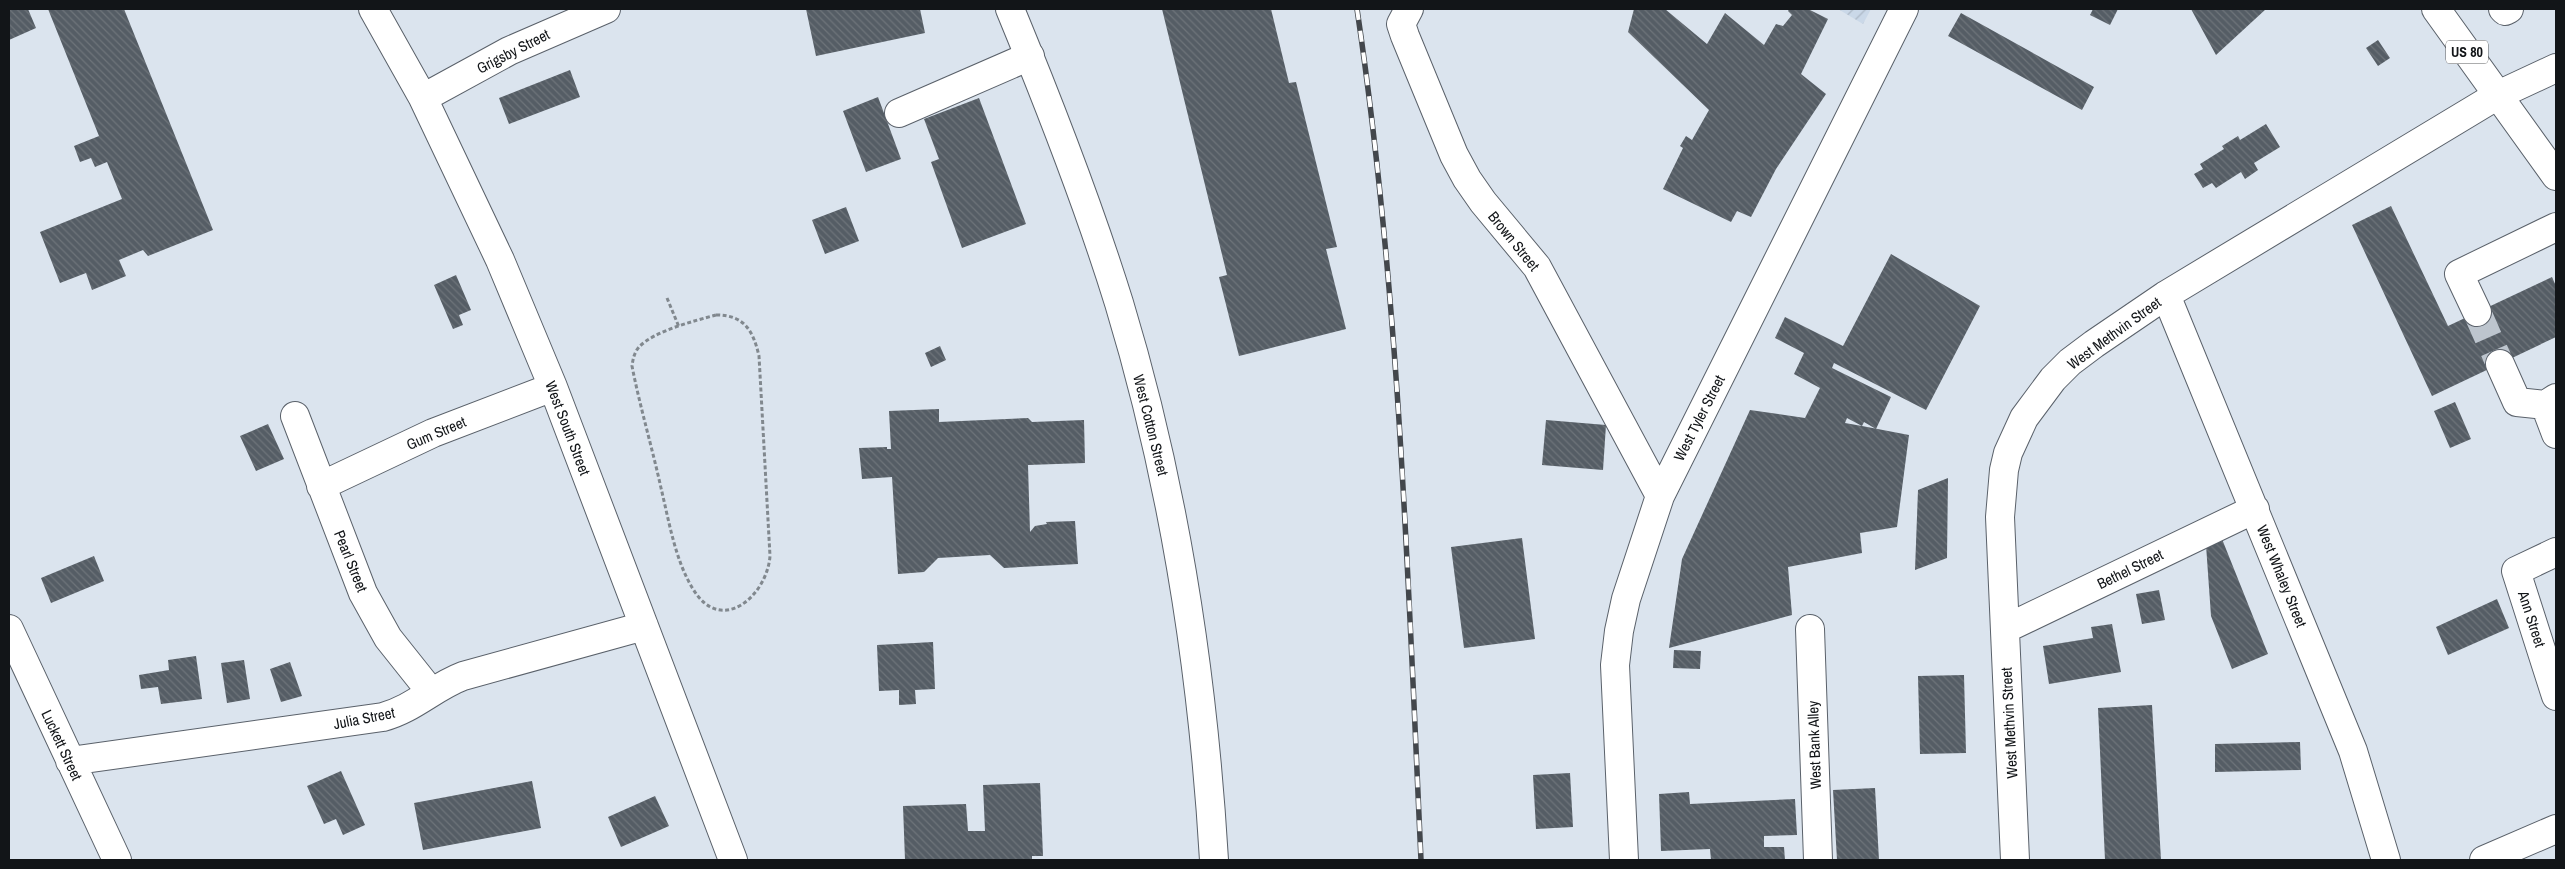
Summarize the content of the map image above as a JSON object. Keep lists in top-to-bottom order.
{
  "streets": {
    "street": [
      "Grigsby Street",
      "US 80",
      "Brown Street",
      "West Methvin Street",
      "West Tyler Street",
      "West Cotton Street",
      "West South Street",
      "Gum Street",
      "Pearl Street",
      "Bethel Street",
      "West Whaley Street",
      "Ann Street",
      "Julia Street",
      "Luckett Street",
      "West Bank Alley"
    ]
  },
  "crossings": [
    ["Grigsby Street", "West South Street"],
    ["US 80", "West Methvin Street"],
    ["Brown Street", "West Tyler Street"],
    ["West Methvin Street", "Bethel Street"],
    ["West Methvin Street", "West Whaley Street"],
    ["West South Street", "Gum Street"],
    ["West South Street", "Julia Street"],
    ["Gum Street", "Pearl Street"],
    ["Pearl Street", "Julia Street"],
    ["Bethel Street", "West Whaley Street"],
    ["Julia Street", "Luckett Street"]
  ]
}
